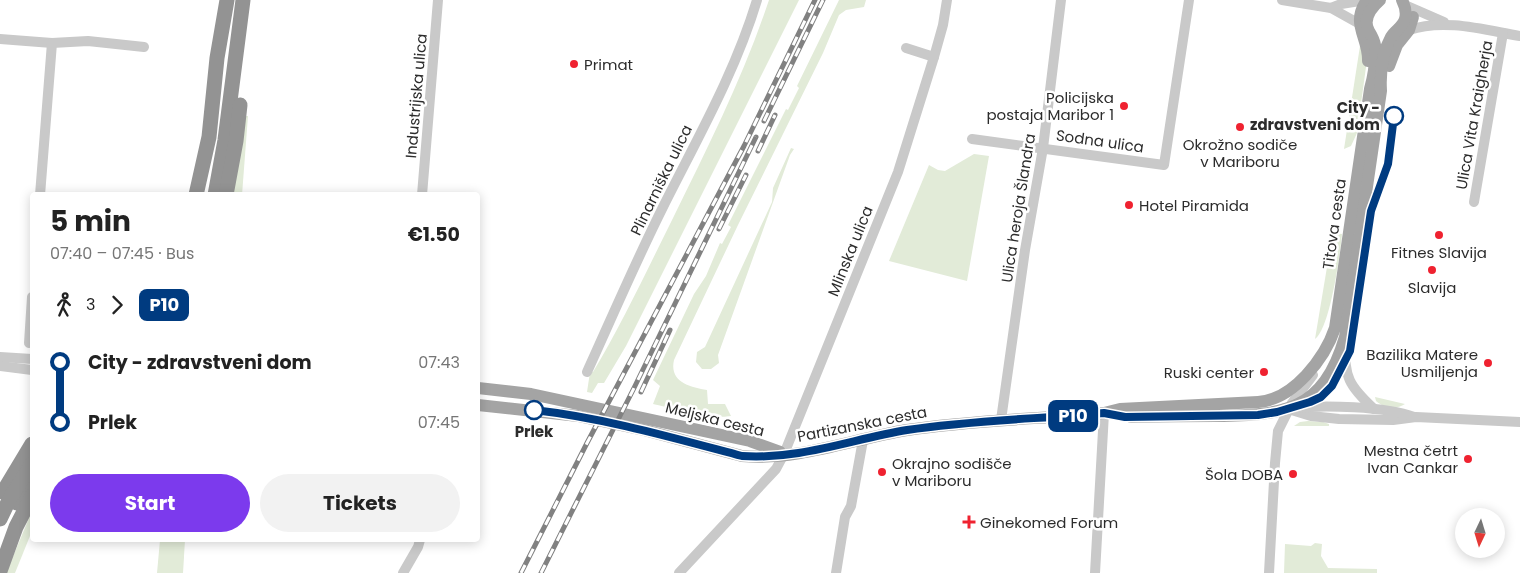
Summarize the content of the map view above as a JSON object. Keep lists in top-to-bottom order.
{
  "streets": {
    "main road": ["Titova cesta", "Meljska cesta", "Partizanska cesta"],
    "street": [
      "Industrijska ulica",
      "Ulica Vita Kraigherja",
      "Sodna ulica",
      "Plinarniška ulica",
      "Ulica heroja Šlandra",
      "Mlinska ulica"
    ]
  },
  "crossings": [
    ["Sodna ulica", "Ulica heroja Šlandra"],
    ["Ulica heroja Šlandra", "Partizanska cesta"],
    ["Titova cesta", "Partizanska cesta"],
    ["Mlinska ulica", "Meljska cesta"],
    ["Mlinska ulica", "Partizanska cesta"],
    ["Meljska cesta", "Partizanska cesta"]
  ],
  "places": {
    "other": [
      "Primat",
      "Policijska postaja Maribor 1",
      "City - zdravstveni dom",
      "Okrožno sodiče v Mariboru",
      "Hotel Piramida",
      "Fitnes Slavija",
      "Slavija",
      "Bazilika Matere Usmiljenja",
      "Ruski center",
      "Prlek",
      "Mestna četrt Ivan Cankar",
      "Okrajno sodišče v Mariboru",
      "Šola DOBA"
    ],
    "health": ["Ginekomed Forum"]
  },
  "lines": ["bus line P10"],
  "north": "bottom",
  "page": {
    "on_map": "P10",
    "heading": ["5 min", "07:40 – 07:45 · Bus", "€1.50"],
    "legs": ["3", "P10"],
    "list": [
      {
        "name": "City - zdravstveni dom",
        "value": "07:43"
      },
      {
        "name": "Prlek",
        "value": "07:45"
      }
    ],
    "buttons": ["Start", "Tickets"]
  }
}
